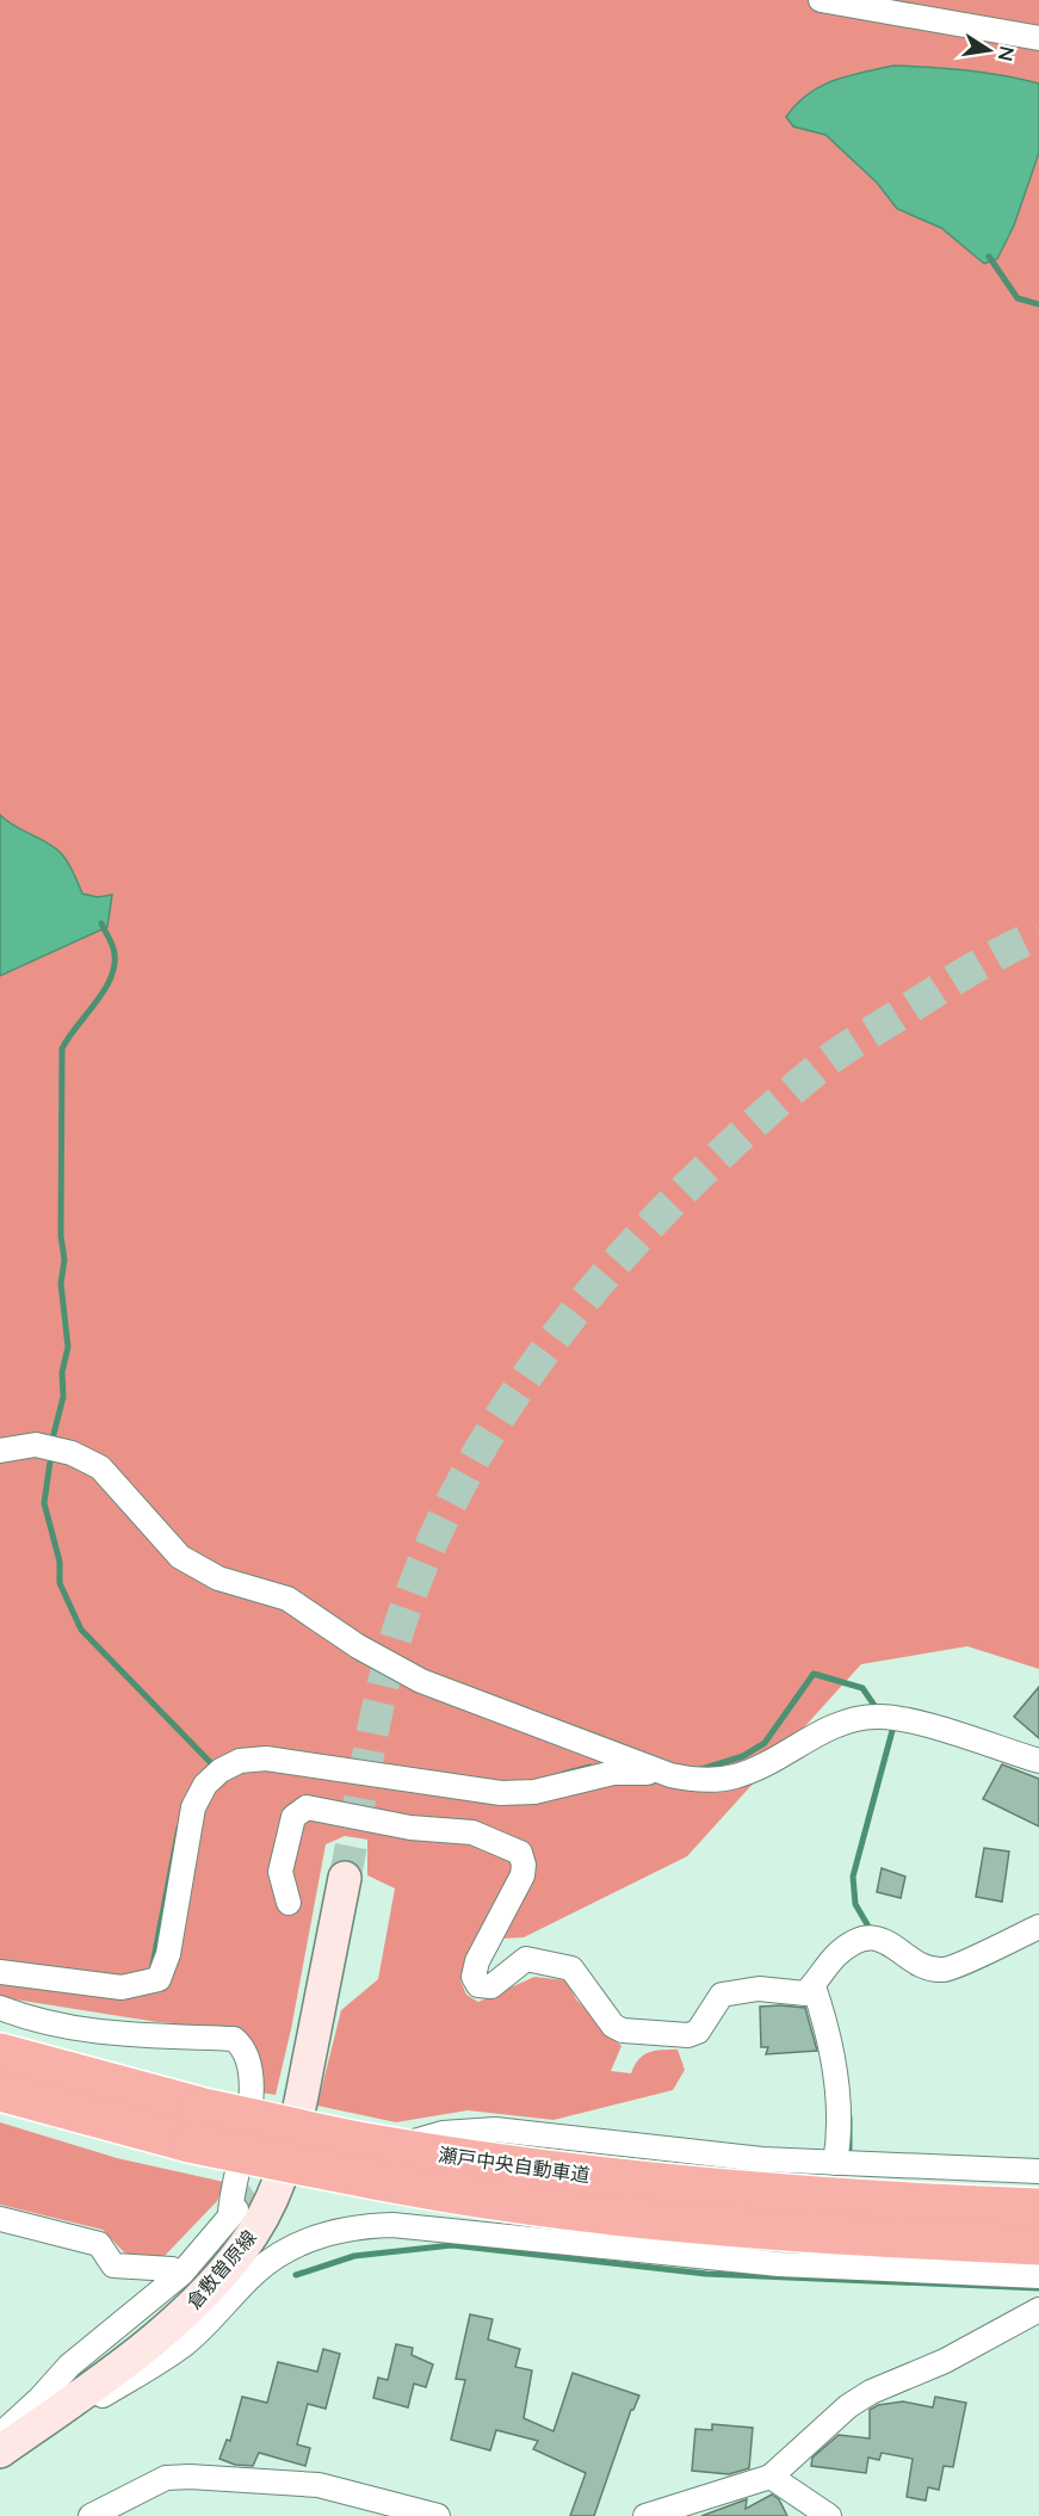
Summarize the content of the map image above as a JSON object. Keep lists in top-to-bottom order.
{
  "streets": {
    "highway": ["瀬戸中央自動車道"],
    "street": ["倉敷曽原線"]
  },
  "north": "right"
}
